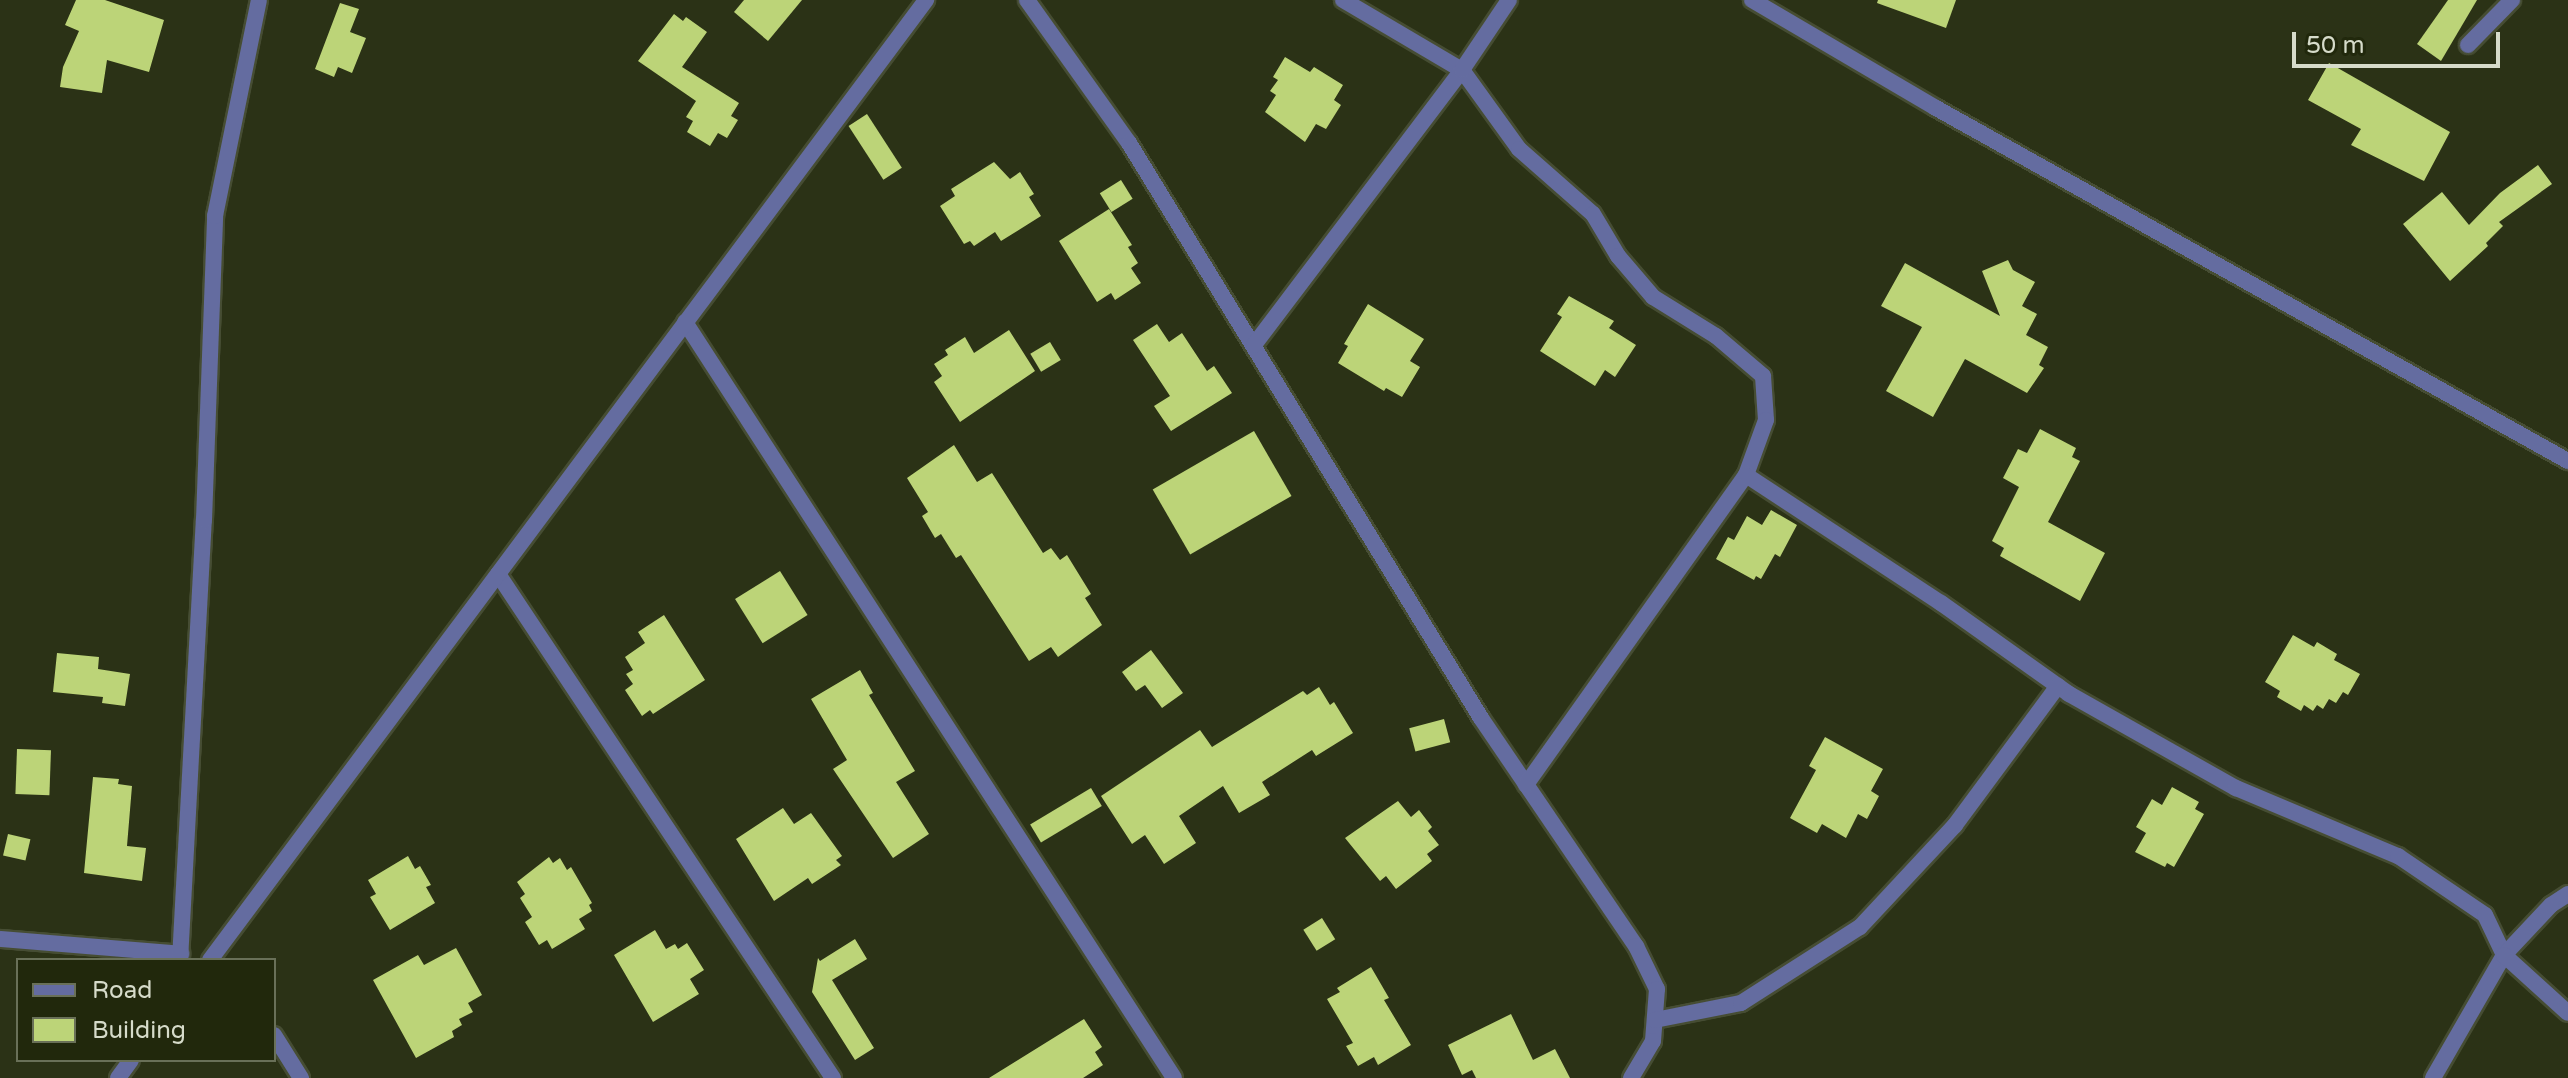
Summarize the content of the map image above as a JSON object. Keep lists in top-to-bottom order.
{
  "legend": ["Road", "Building"],
  "scale_bar": "50 m"
}
